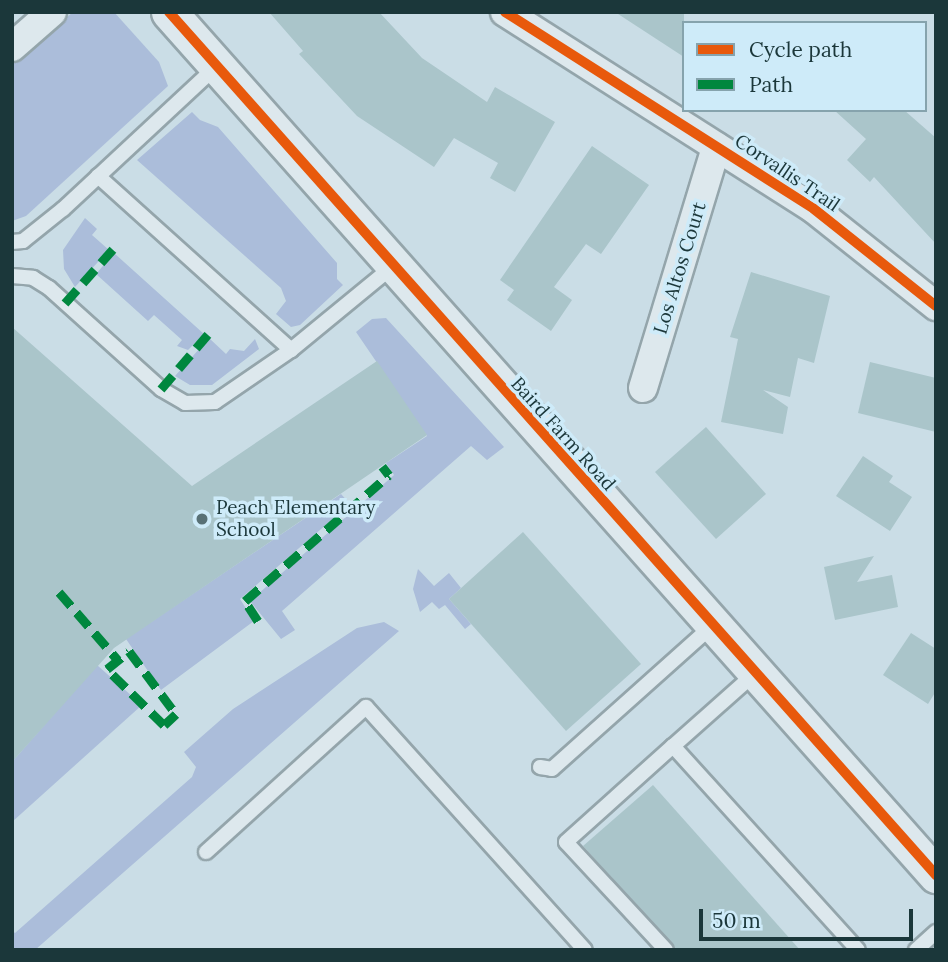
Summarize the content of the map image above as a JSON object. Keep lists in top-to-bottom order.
{
  "streets": {
    "street": ["Corvallis Trail", "Los Altos Court", "Baird Farm Road"]
  },
  "crossings": [
    ["Corvallis Trail", "Los Altos Court"]
  ],
  "places": ["Peach Elementary School"],
  "legend": ["Cycle path", "Path"],
  "scale_bar": "50 m"
}
